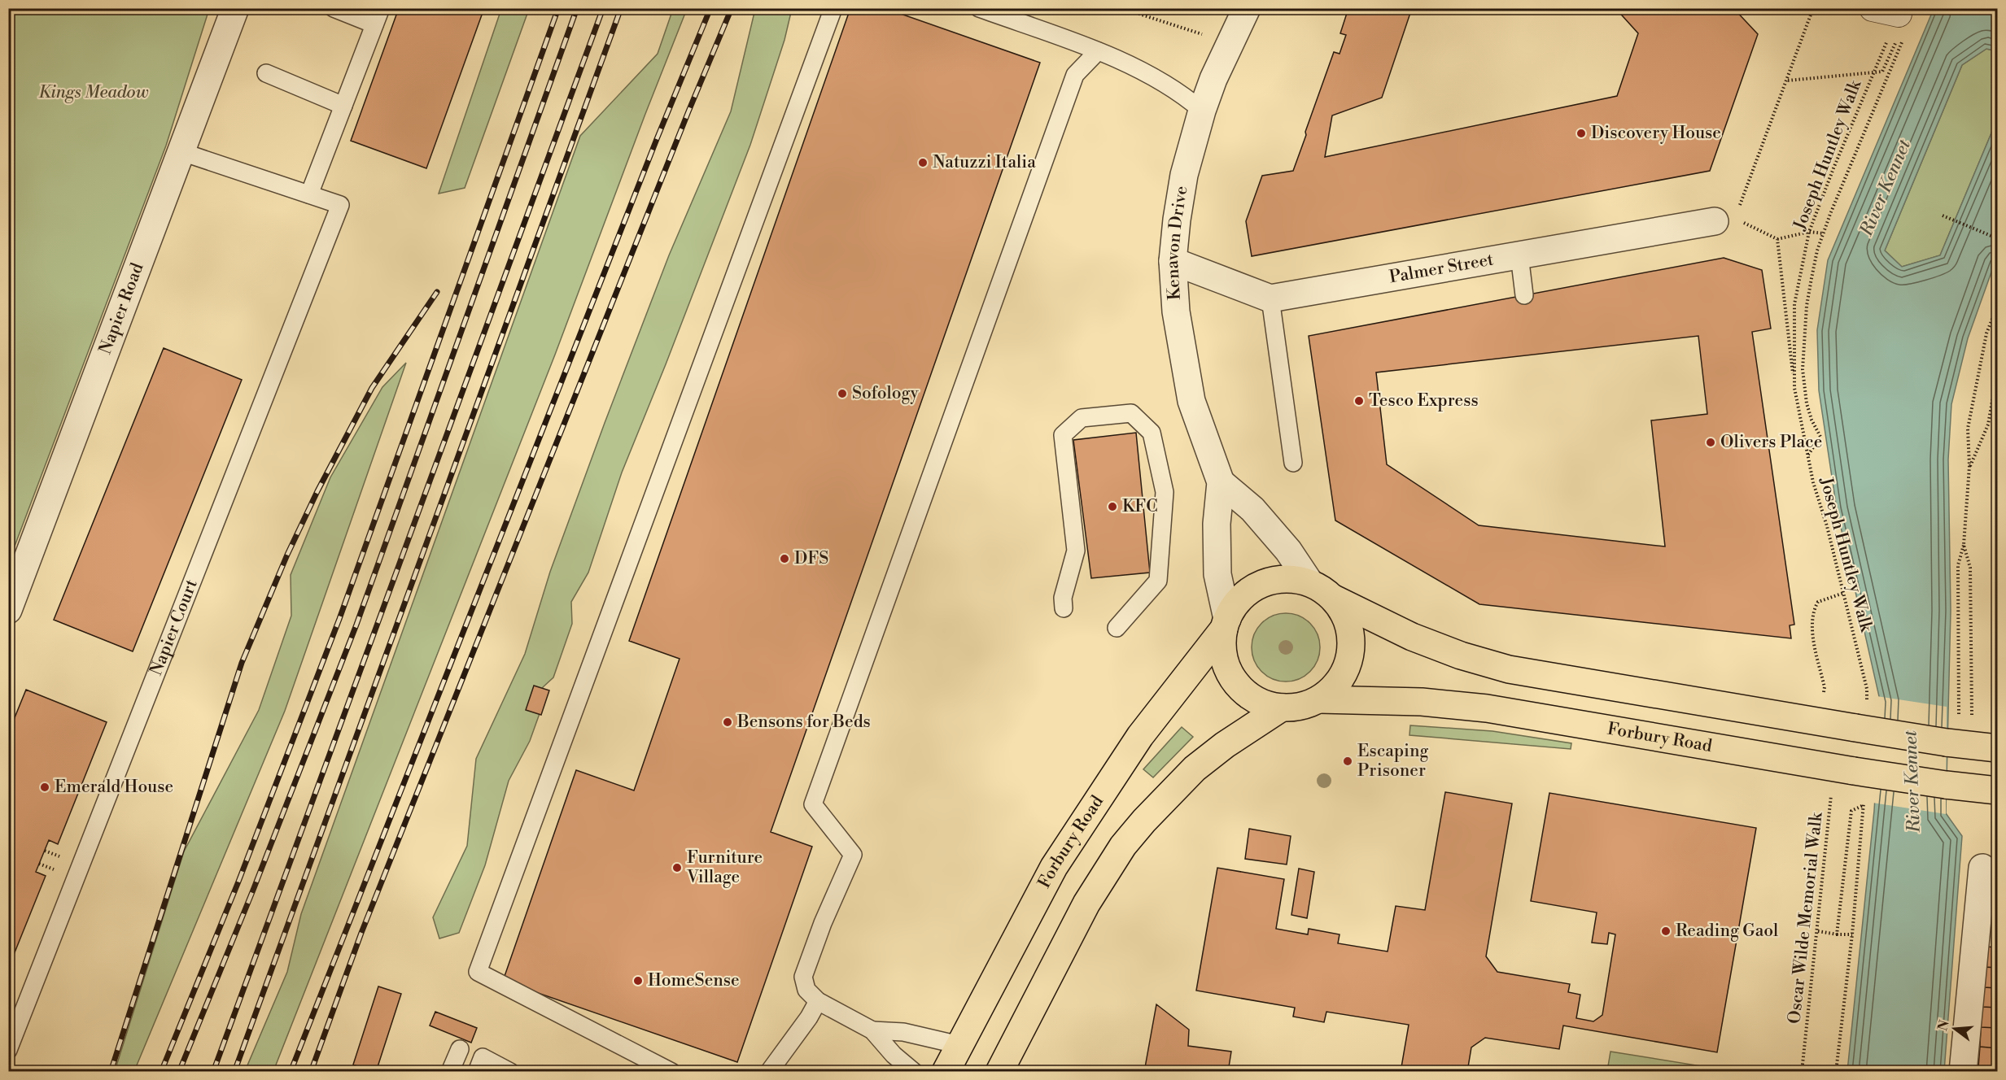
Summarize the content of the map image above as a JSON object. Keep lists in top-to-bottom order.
{
  "streets": {
    "main road": ["Forbury Road"],
    "street": ["Kenavon Drive", "Palmer Street", "Napier Road"],
    "lane": ["Napier Court"],
    "path": ["Joseph Huntley Walk", "Oscar Wilde Memorial Walk"]
  },
  "crossings": [
    ["Kenavon Drive", "Forbury Road"],
    ["Forbury Road", "Oscar Wilde Memorial Walk"]
  ],
  "water": ["River Kennet"],
  "parks": ["Kings Meadow"],
  "places": [
    "Discovery House",
    "Natuzzi Italia",
    "Sofology",
    "Tesco Express",
    "Olivers Place",
    "KFC",
    "DFS",
    "Bensons for Beds",
    "Escaping Prisoner",
    "Emerald House",
    "Furniture Village",
    "Reading Gaol",
    "HomeSense"
  ],
  "north": "left"
}
